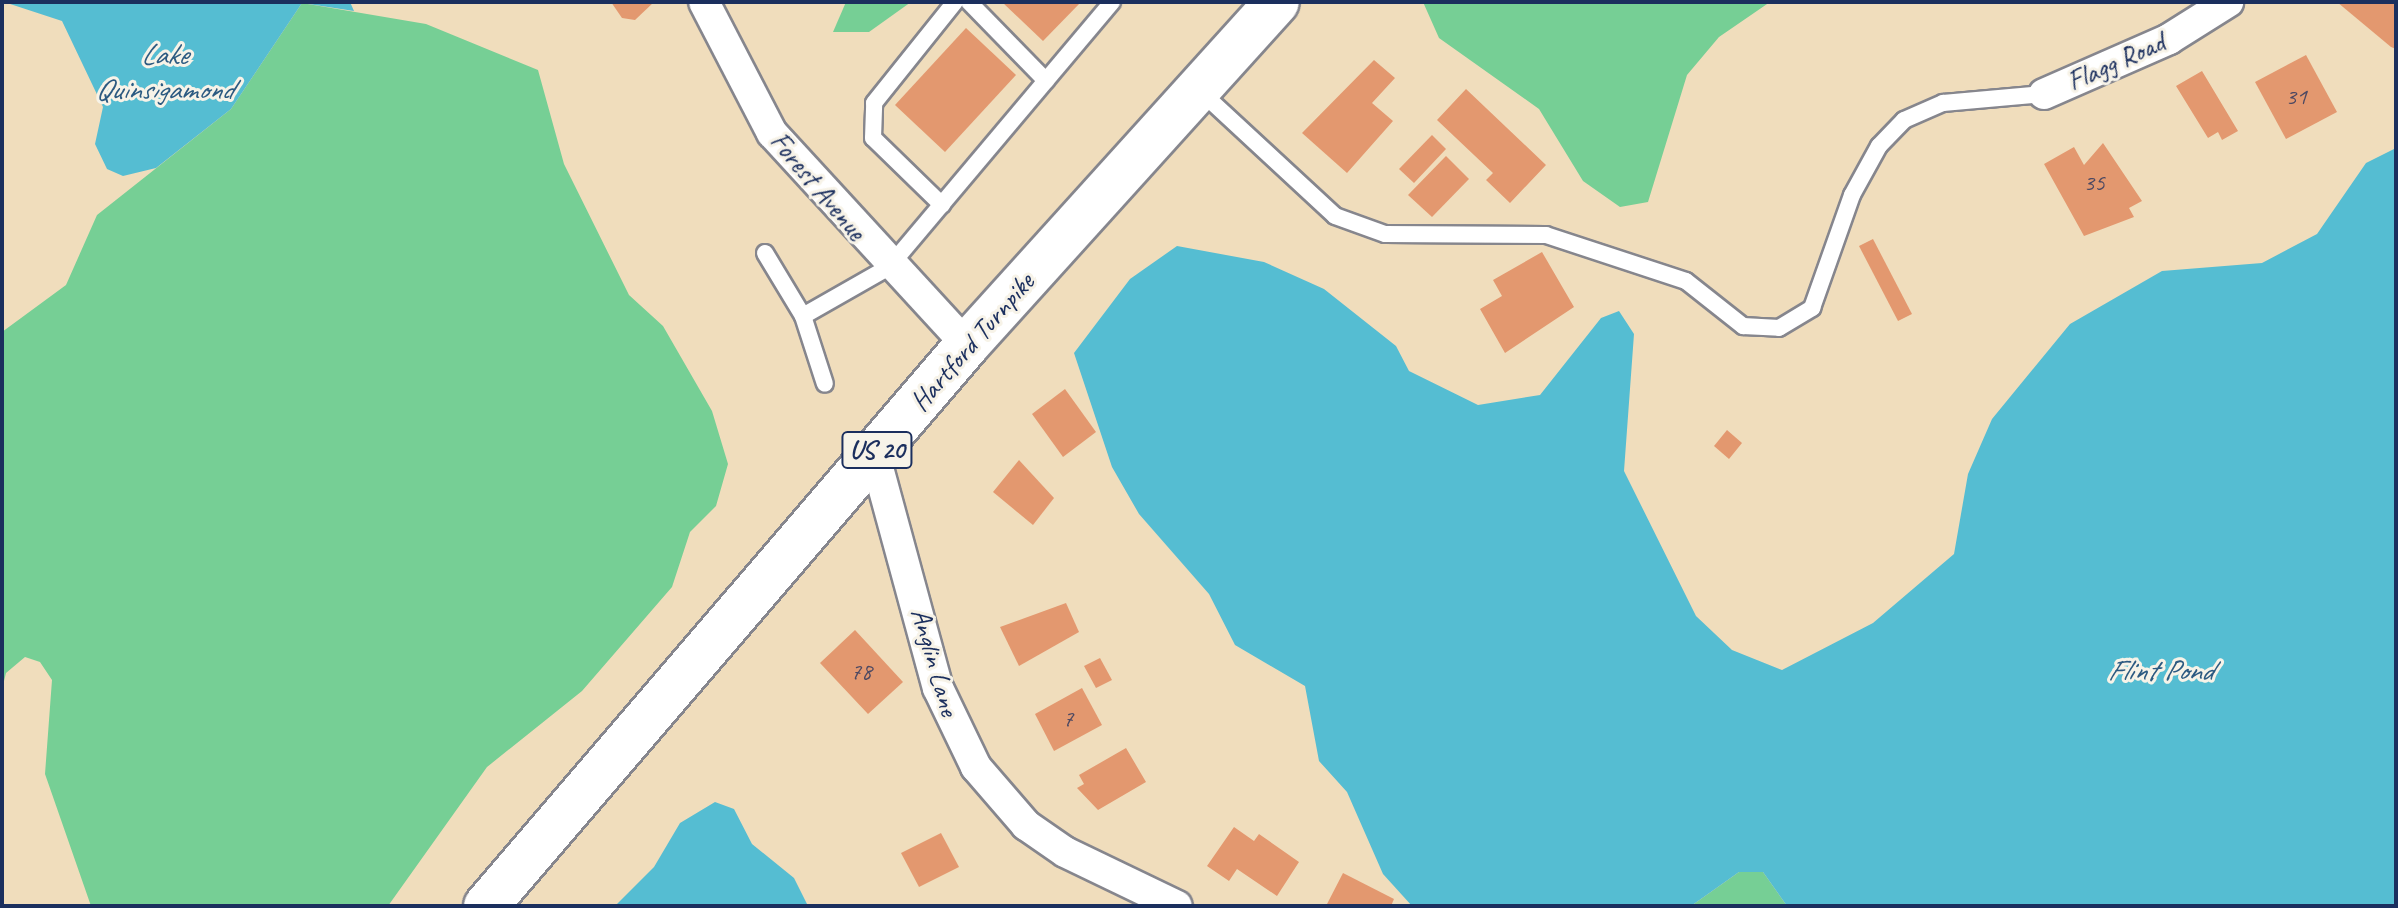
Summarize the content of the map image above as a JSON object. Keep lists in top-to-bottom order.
{
  "streets": {
    "main road": ["Hartford Turnpike", "US 20"],
    "street": ["Flagg Road", "Forest Avenue", "Anglin Lane"]
  },
  "crossings": [
    ["Forest Avenue", "Hartford Turnpike"],
    ["Hartford Turnpike", "Anglin Lane"]
  ],
  "water": ["Lake Quinsigamond", "Flint Pond"],
  "house_numbers": [
    "31",
    "35",
    "78",
    "7"
  ]
}
